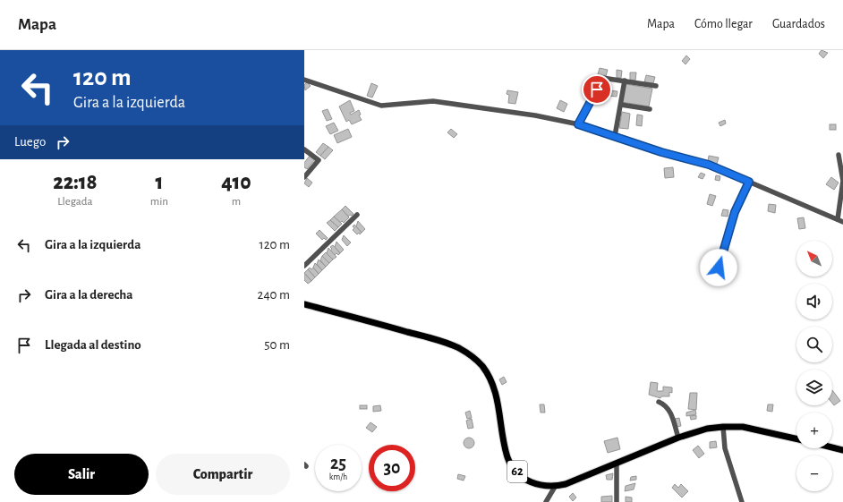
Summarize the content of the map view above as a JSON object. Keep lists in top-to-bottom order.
{
  "streets": {
    "main road": ["62"]
  },
  "north": "top left",
  "page": {
    "header": "Mapa",
    "nav": ["Mapa", "Cómo llegar", "Guardados"],
    "turn": ["120 m", "Gira a la izquierda"],
    "then": "Luego",
    "eta": [
      "22:18",
      "Llegada",
      "1",
      "min",
      "410",
      "m"
    ],
    "list": [
      {
        "name": "Gira a la izquierda",
        "value": "120 m"
      },
      {
        "name": "Gira a la derecha",
        "value": "240 m"
      },
      {
        "name": "Llegada al destino",
        "value": "50 m"
      }
    ],
    "map_buttons": ["+", "−"],
    "speed": "25 km/h",
    "limit": "30",
    "buttons": ["Salir", "Compartir"]
  }
}
